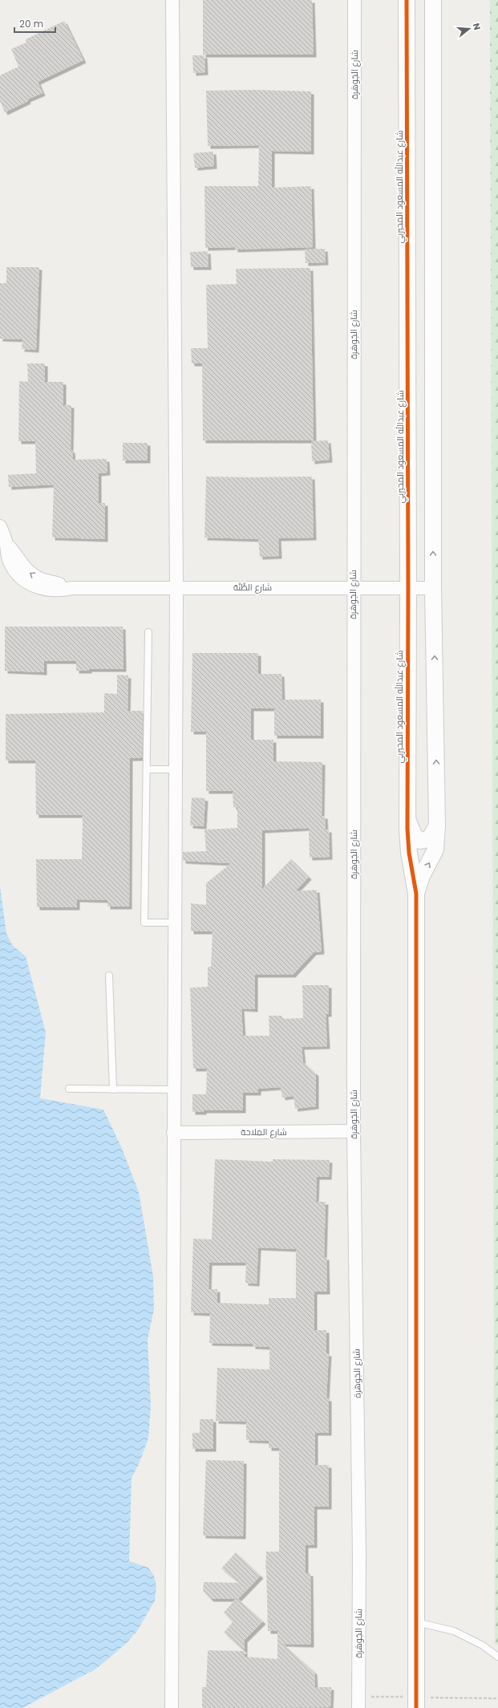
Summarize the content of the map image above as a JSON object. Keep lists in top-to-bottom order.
{
  "streets": {
    "street": [
      "شارع الجَوهَرة",
      "شارع عبدالله المسعود المحيربي",
      "شارع الظَّنَّة",
      "شارع المِلاحة"
    ]
  },
  "crossings": [
    ["شارع الجَوهَرة", "شارع الظَّنَّة"],
    ["شارع الجَوهَرة", "شارع المِلاحة"],
    ["شارع عبدالله المسعود المحيربي", "شارع الظَّنَّة"]
  ],
  "scale_bar": "20 m",
  "north": "right"
}
